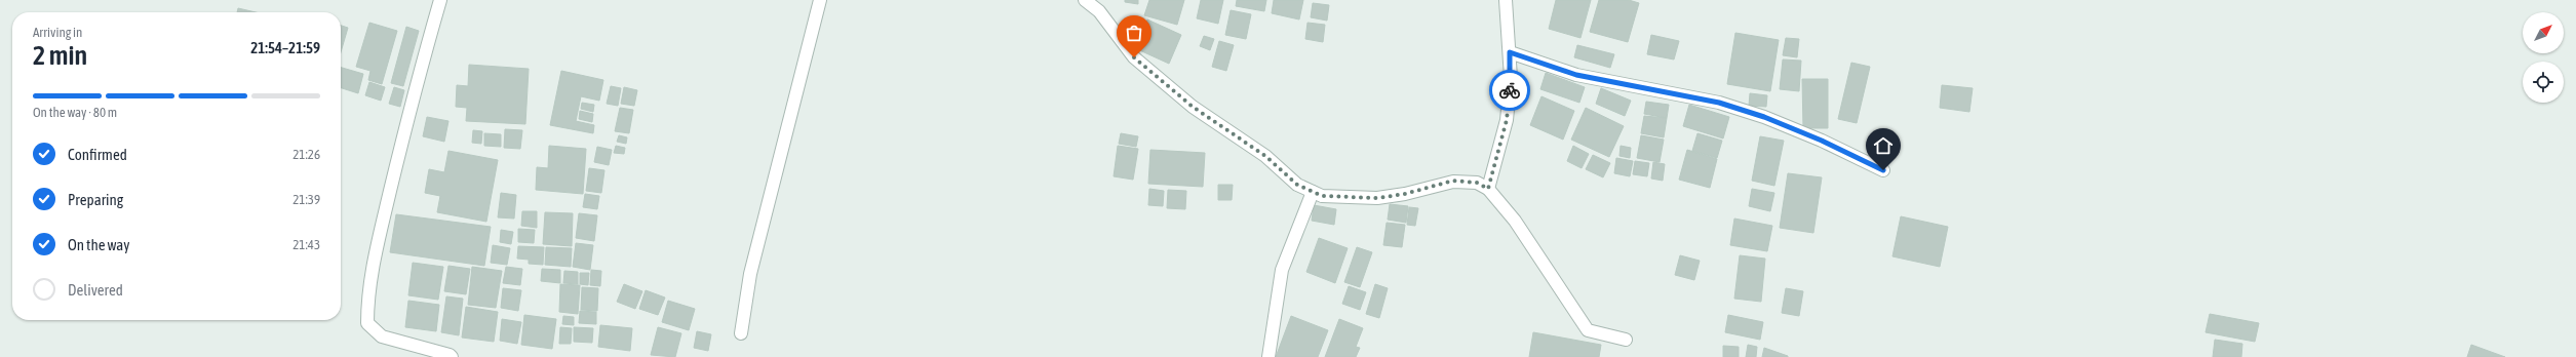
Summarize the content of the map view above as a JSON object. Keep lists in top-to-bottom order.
{
  "north": "top right",
  "page": {
    "heading": ["2 min", "Arriving in", "21:54–21:59"],
    "bar": "On the way · 80 m",
    "list": [
      ["Confirmed", "21:26"],
      ["Preparing", "21:39"],
      ["On the way", "21:43"],
      "Delivered"
    ]
  }
}
